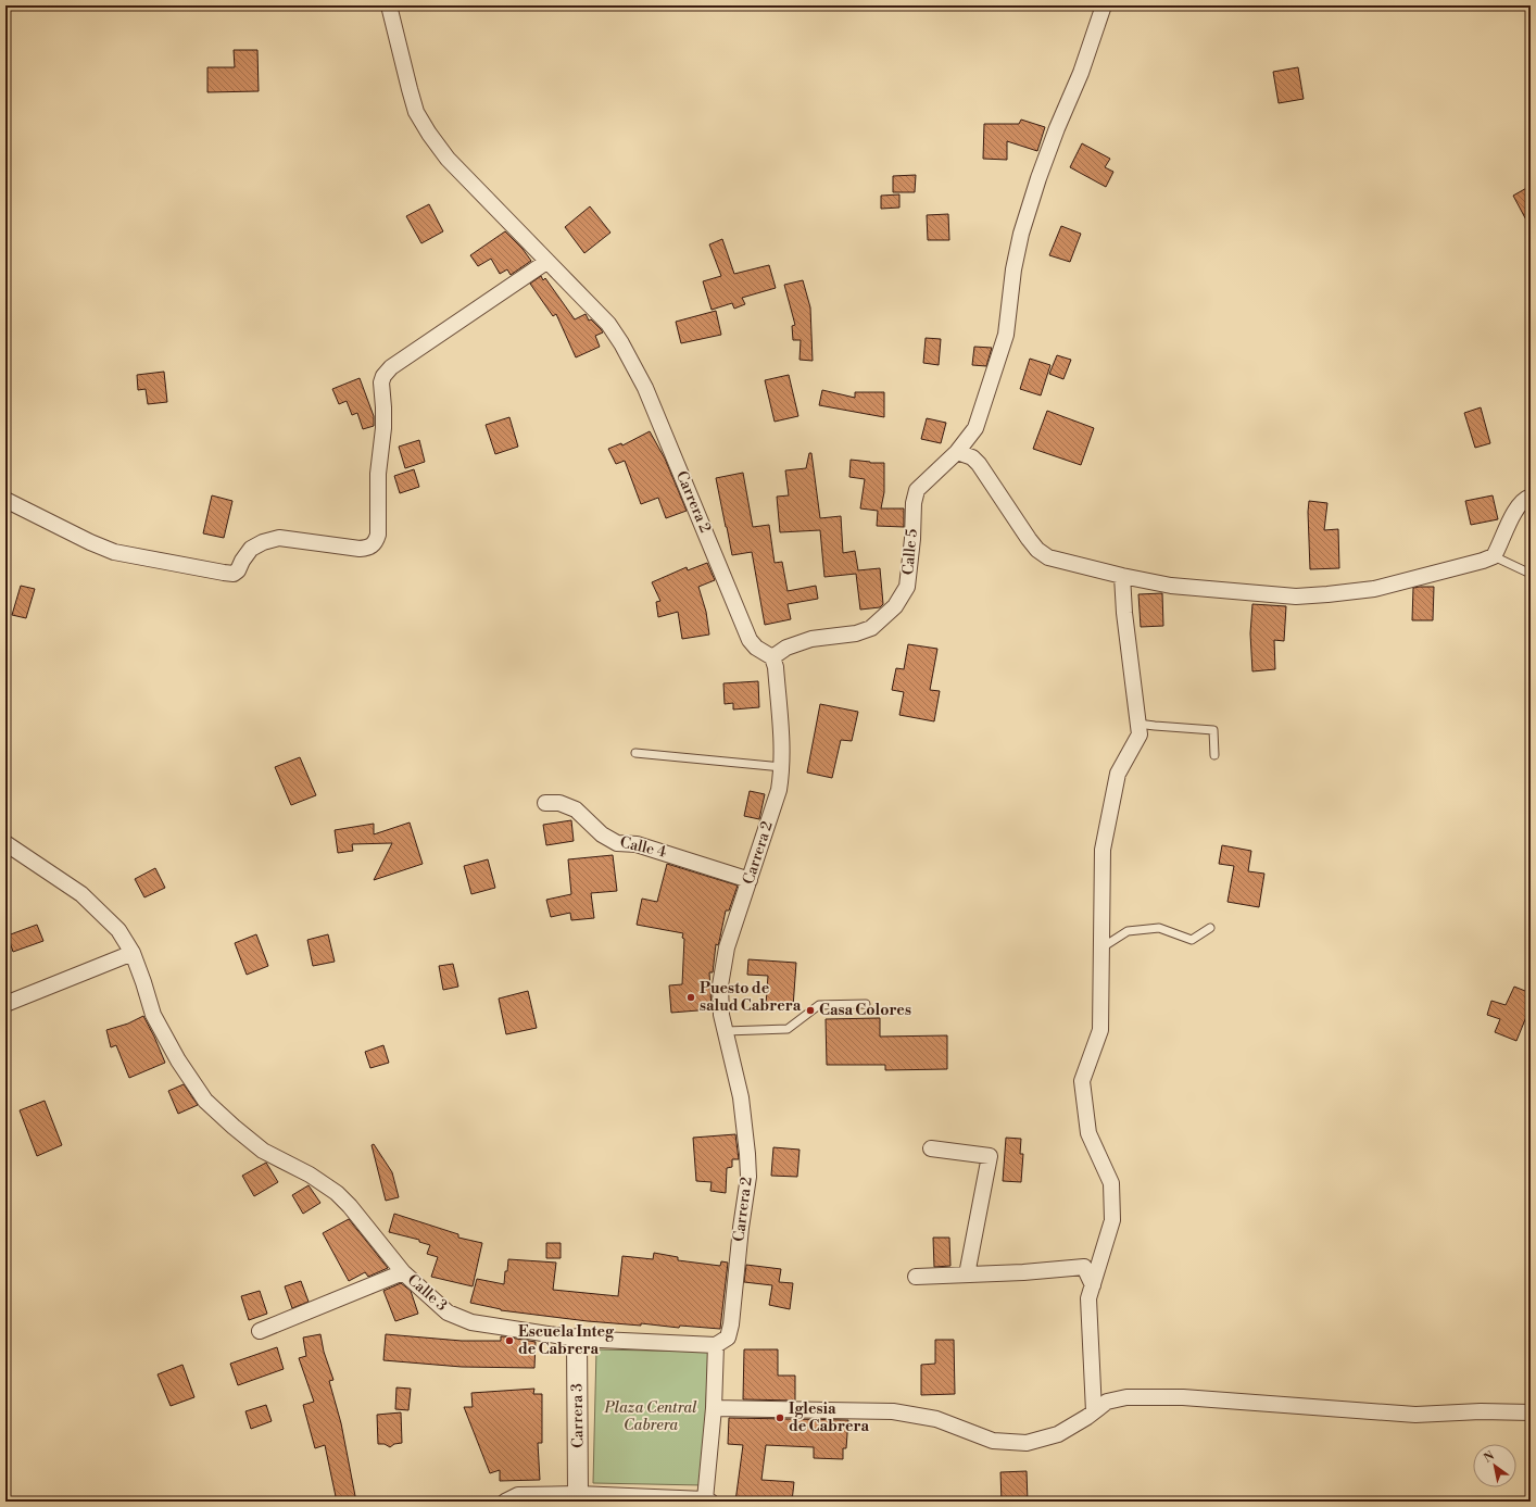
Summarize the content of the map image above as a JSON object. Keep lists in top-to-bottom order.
{
  "streets": {
    "street": [
      "Carrera 2",
      "Calle 5",
      "Calle 4",
      "Calle 3",
      "Carrera 3"
    ]
  },
  "crossings": [
    ["Carrera 2", "Calle 5"],
    ["Carrera 2", "Calle 4"],
    ["Carrera 2", "Calle 3"],
    ["Calle 3", "Carrera 3"]
  ],
  "parks": ["Plaza Central Cabrera"],
  "places": [
    "Puesto de salud Cabrera",
    "Casa Colores",
    "Escuela Integ de Cabrera",
    "Iglesia de Cabrera"
  ],
  "north": "top left"
}
